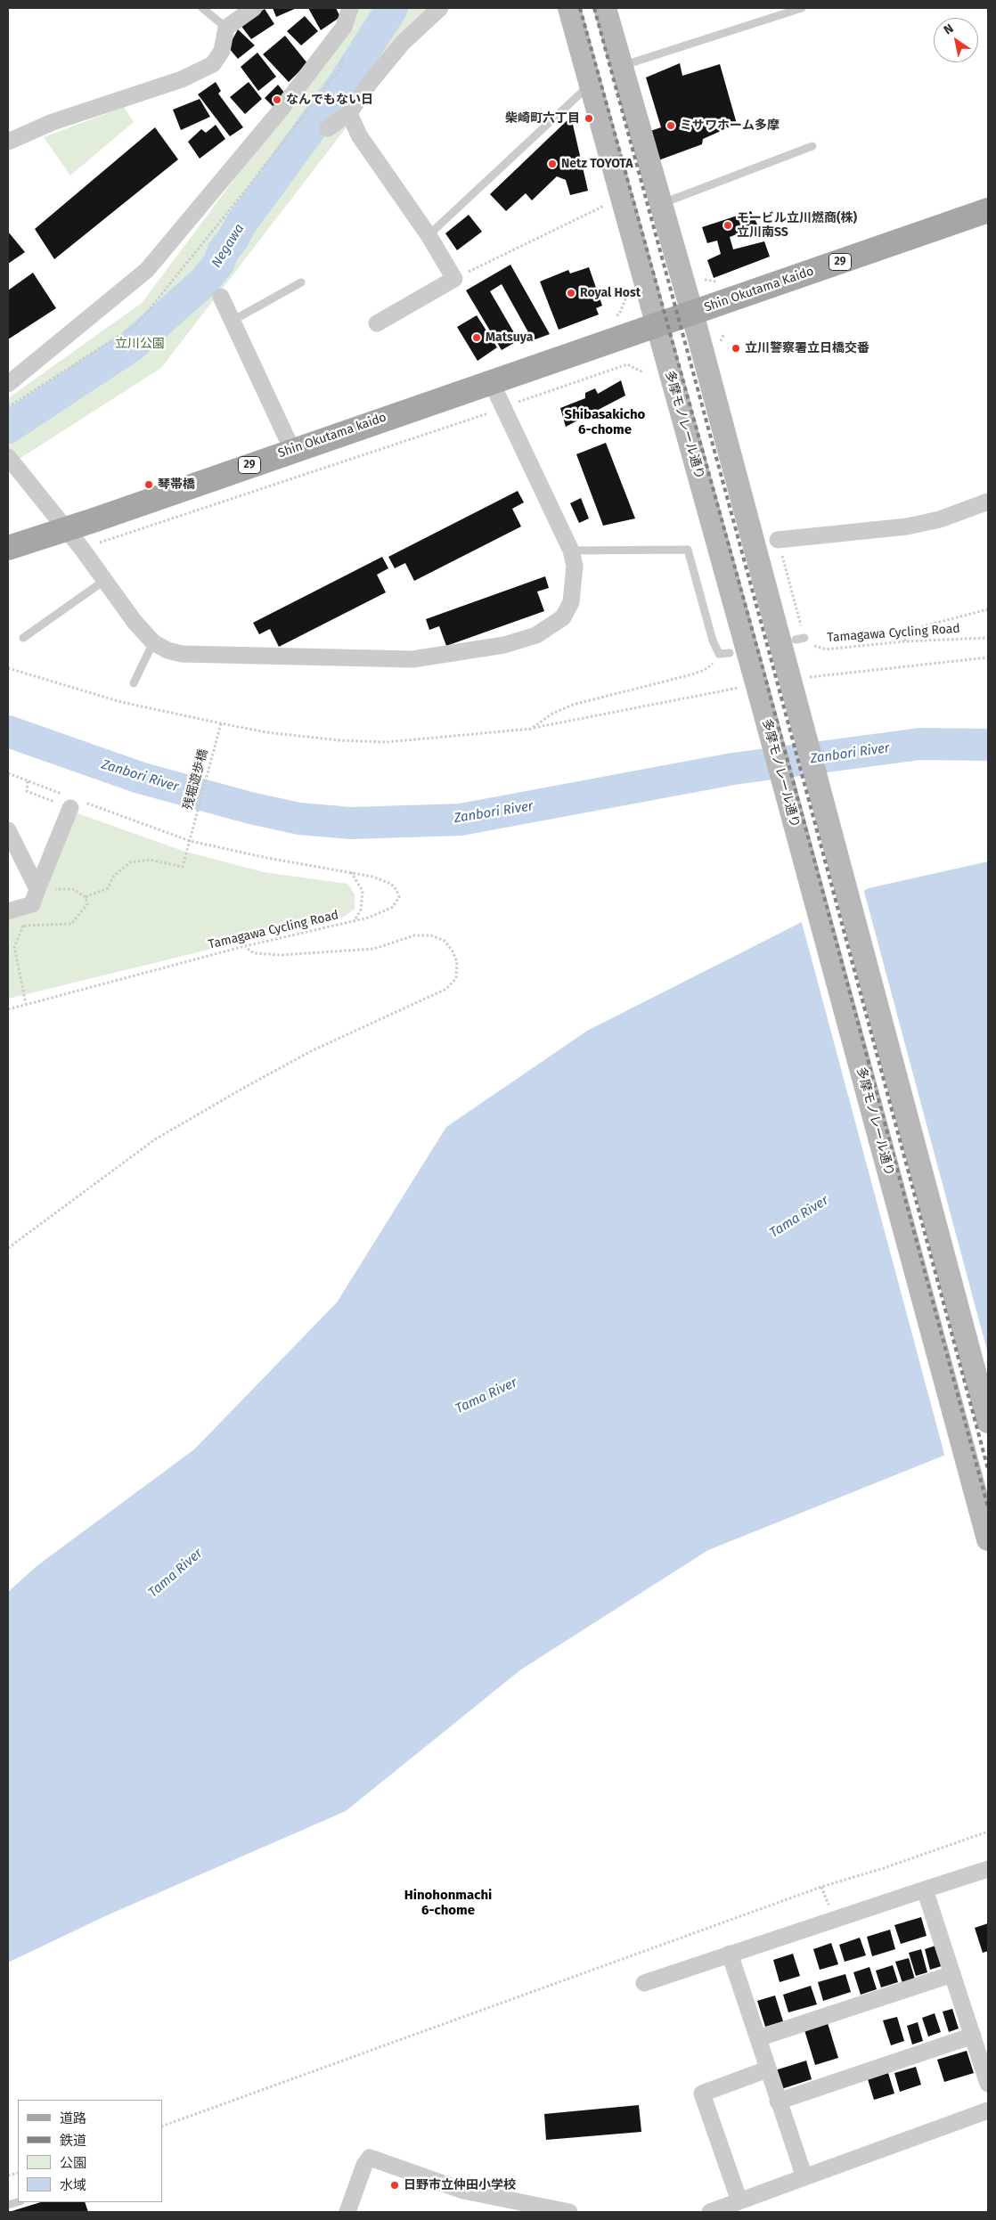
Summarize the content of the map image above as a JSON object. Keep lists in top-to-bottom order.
{
  "streets": {
    "main road": [
      "29",
      "Shin Okutama Kaido",
      "多摩モノレール通り",
      "Shin Okutama kaido"
    ],
    "path": ["Tamagawa Cycling Road", "残堀遊歩橋"]
  },
  "crossings": [
    ["Shin Okutama Kaido", "多摩モノレール通り"],
    ["Shin Okutama Kaido", "Shin Okutama kaido"],
    ["多摩モノレール通り", "Shin Okutama kaido"]
  ],
  "districts": ["Shibasakicho 6-chome", "Hinohonmachi 6-chome"],
  "water": ["Negawa", "Zanbori River", "Tama River"],
  "parks": ["立川公園"],
  "places": [
    "なんでもない日",
    "柴崎町六丁目",
    "ミサワホーム多摩",
    "Netz TOYOTA",
    "モービル立川燃商(株) 立川南SS",
    "Royal Host",
    "Matsuya",
    "立川警察署立日橋交番",
    "琴帯橋",
    "日野市立仲田小学校"
  ],
  "legend": [
    "道路",
    "鉄道",
    "公園",
    "水域"
  ],
  "north": "top left"
}
